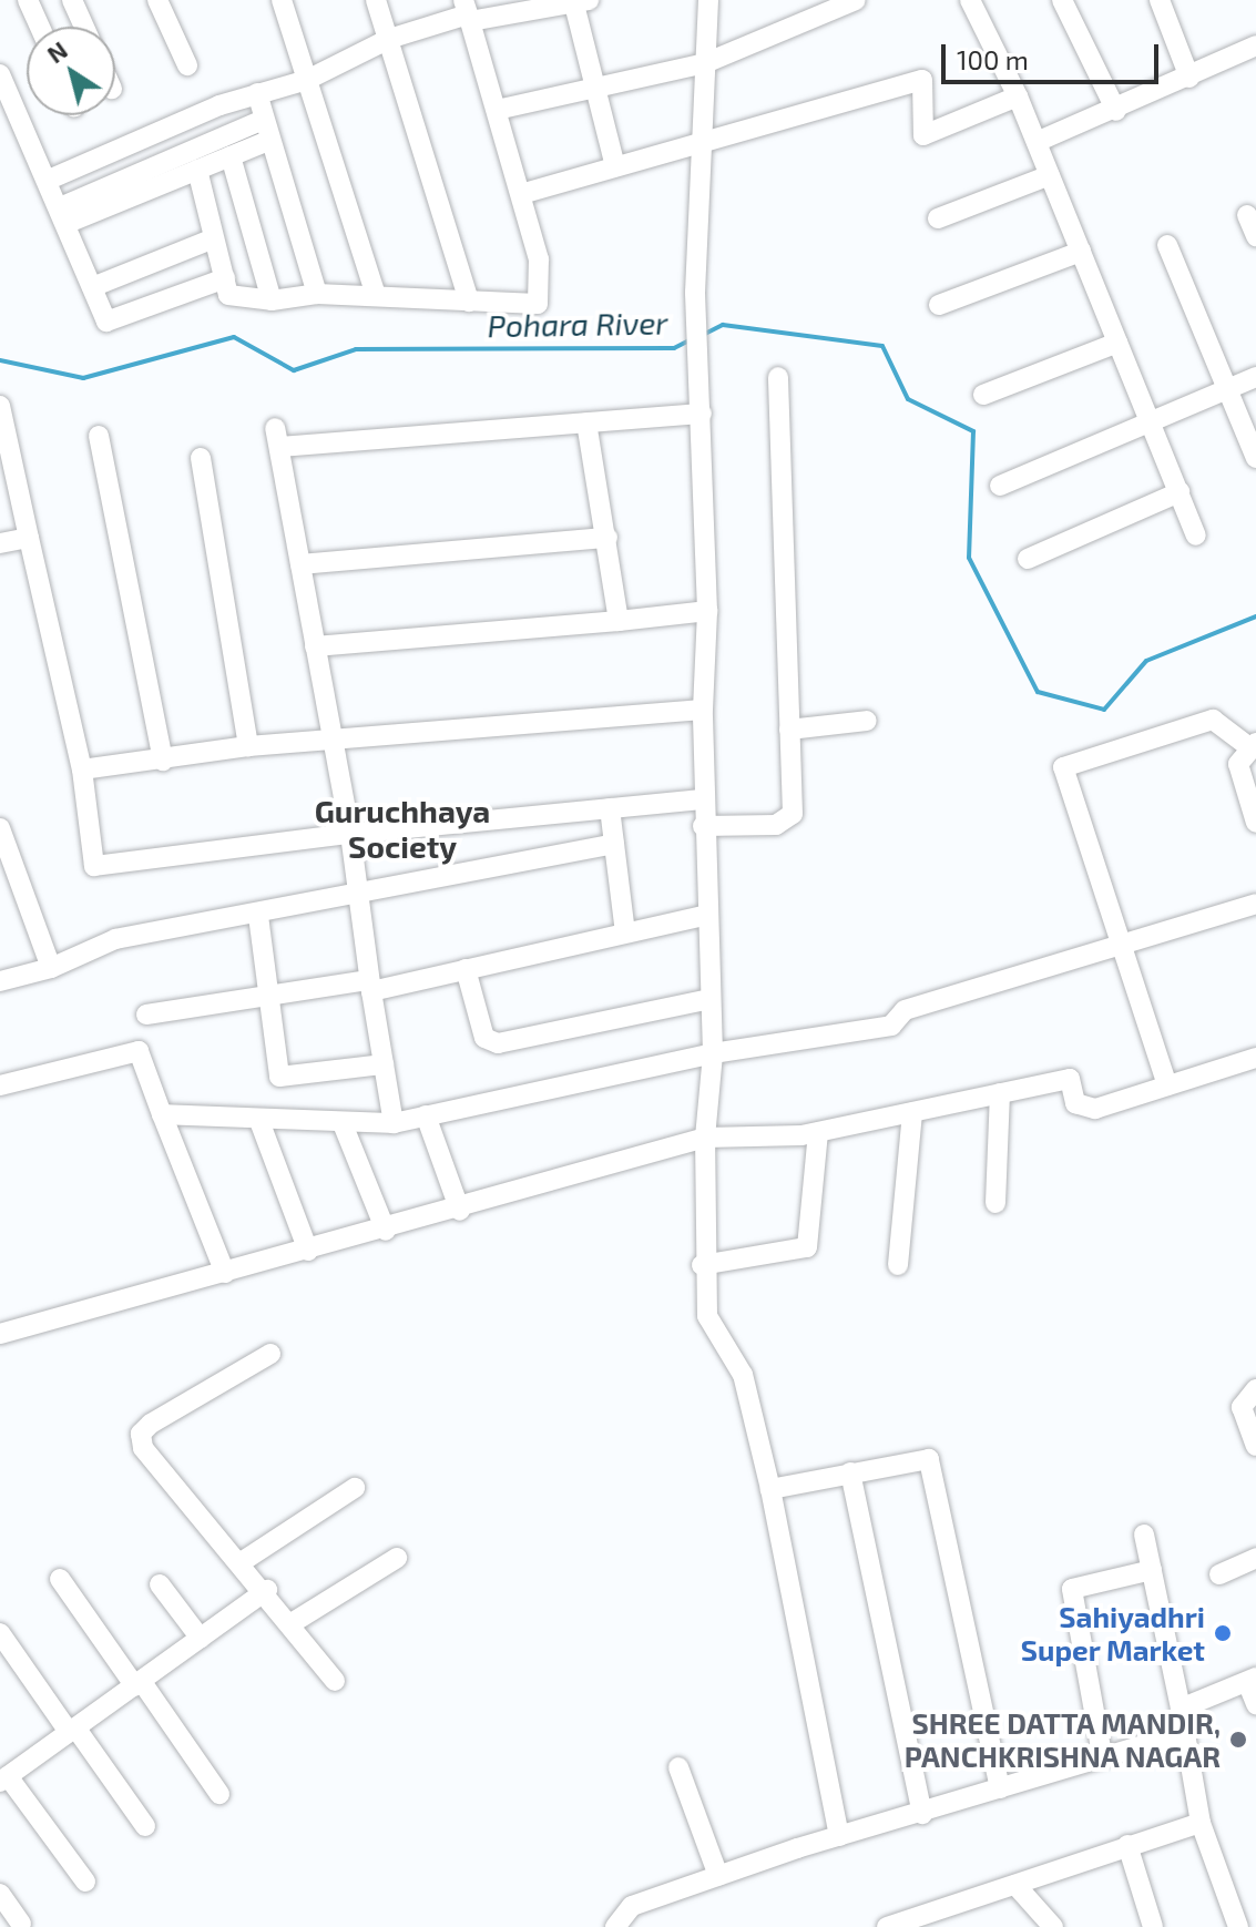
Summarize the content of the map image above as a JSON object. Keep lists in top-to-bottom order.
{
  "districts": ["Guruchhaya Society"],
  "water": ["Pohara River"],
  "places": ["Sahiyadhri Super Market", "SHREE DATTA MANDIR, PANCHKRISHNA NAGAR"],
  "scale_bar": "100 m",
  "north": "top left"
}
